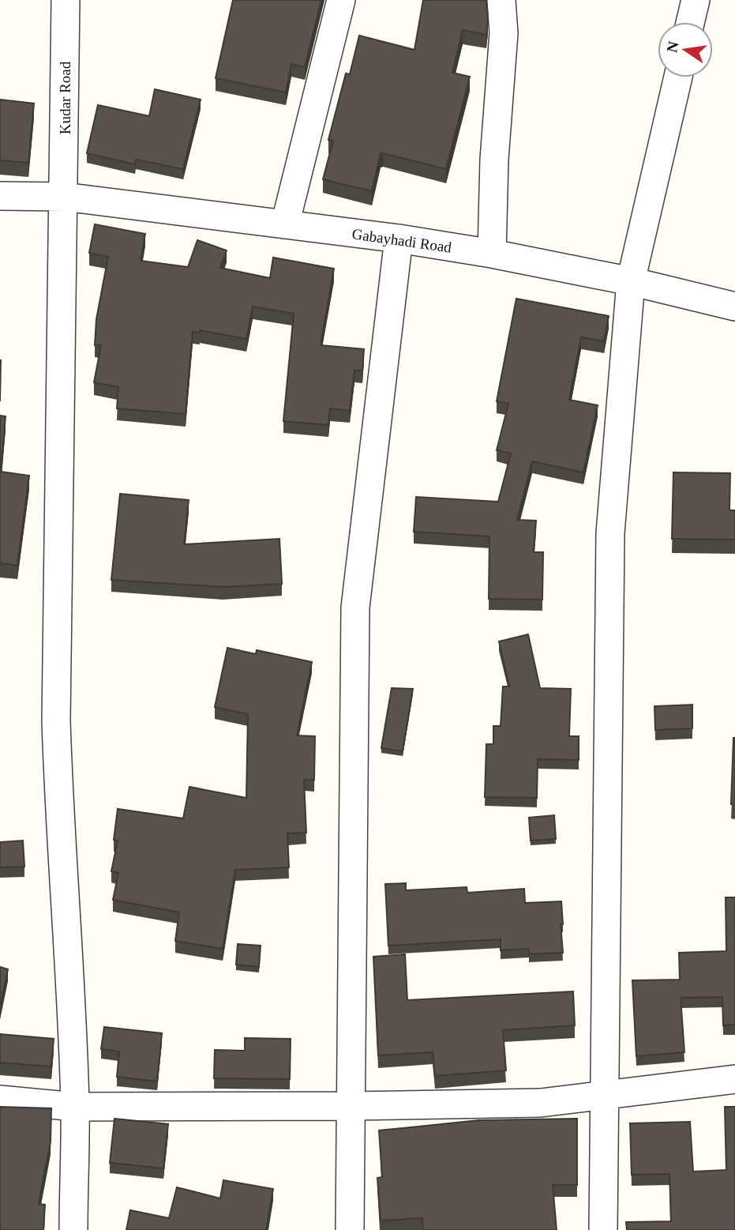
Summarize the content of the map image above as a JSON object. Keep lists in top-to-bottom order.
{
  "streets": {
    "street": ["Kudar Road", "Gabayhadi Road"]
  },
  "crossings": [
    ["Kudar Road", "Gabayhadi Road"]
  ],
  "north": "left"
}
